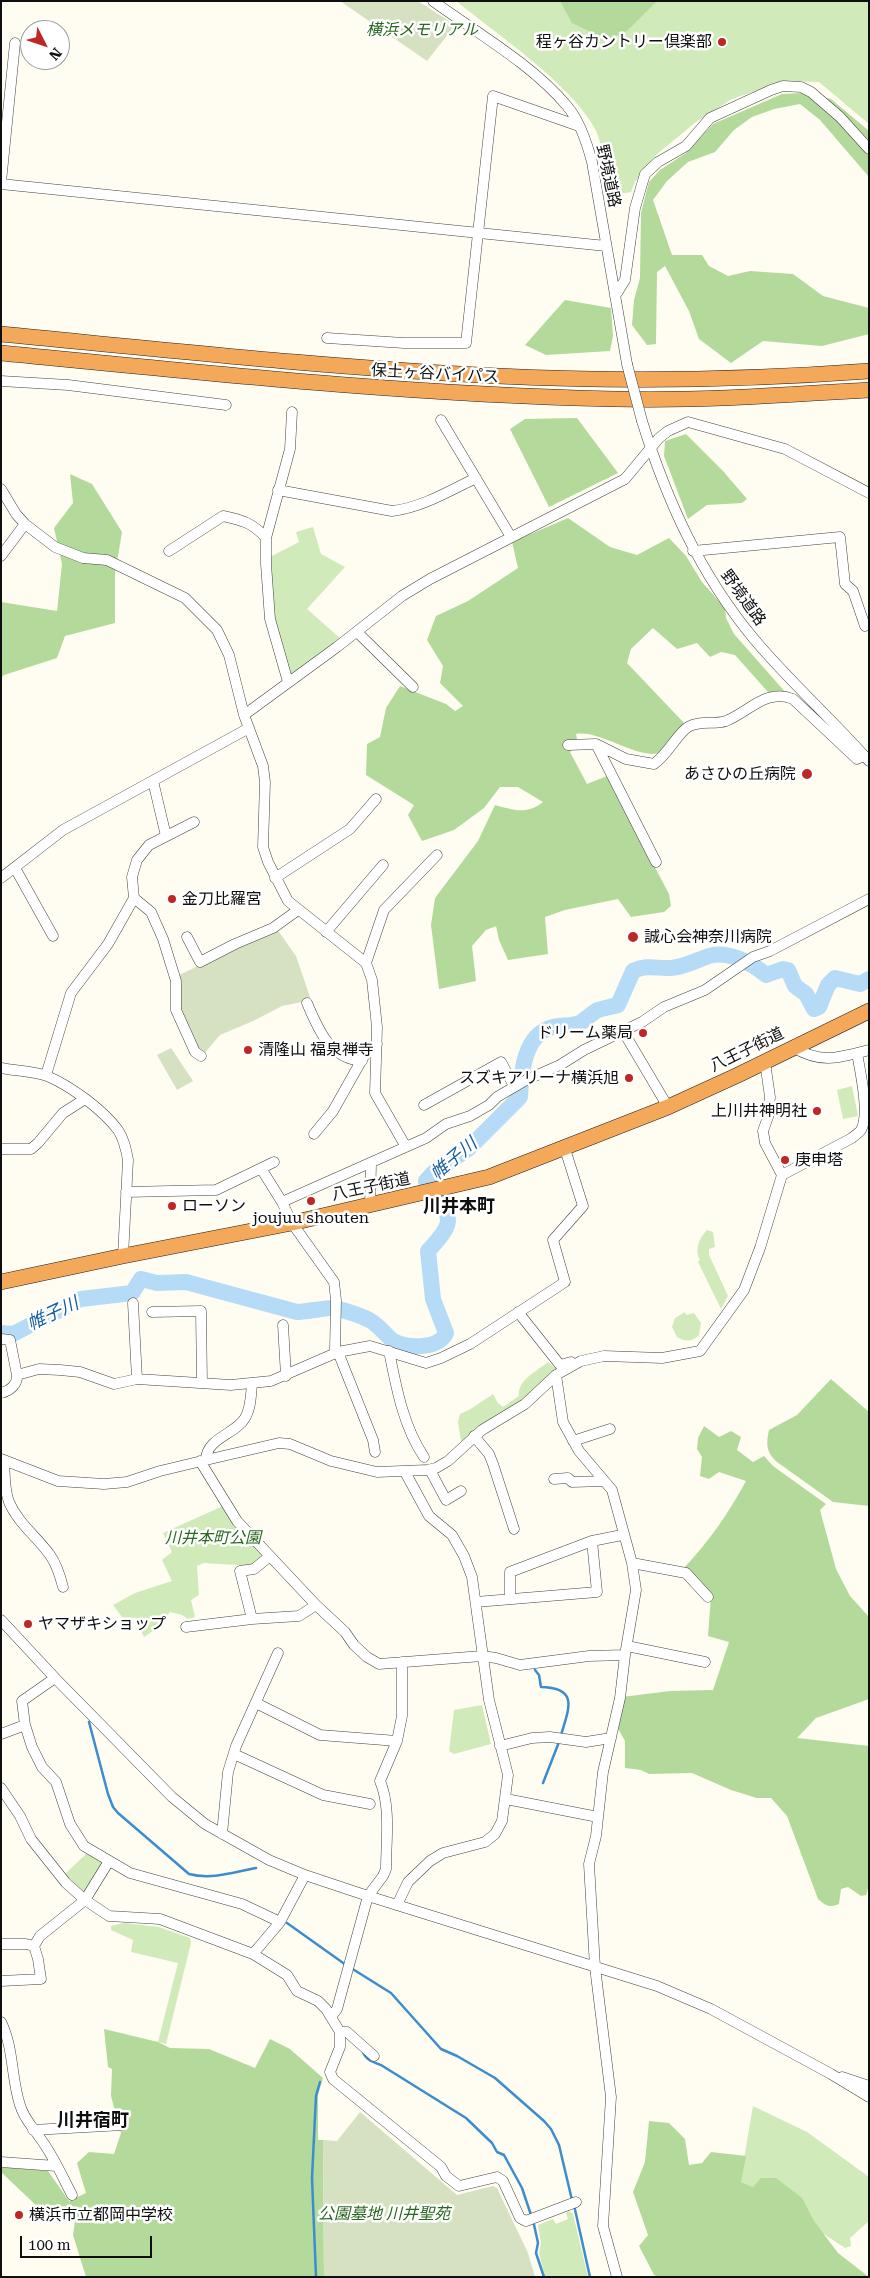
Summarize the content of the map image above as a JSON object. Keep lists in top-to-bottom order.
{
  "streets": {
    "highway": ["保土ヶ谷バイパス", "八王子街道"],
    "street": ["野境道路"]
  },
  "districts": ["川井本町", "川井宿町"],
  "water": ["帷子川"],
  "parks": ["横浜メモリアル", "川井本町公園", "公園墓地 川井聖苑"],
  "places": [
    "程ヶ谷カントリー倶楽部",
    "あさひの丘病院",
    "金刀比羅宮",
    "誠心会神奈川病院",
    "ドリーム薬局",
    "清隆山 福泉禅寺",
    "スズキアリーナ横浜旭",
    "上川井神明社",
    "庚申塔",
    "joujuu shouten",
    "ローソン",
    "ヤマザキショップ",
    "横浜市立都岡中学校"
  ],
  "scale_bar": "100 m",
  "north": "bottom right"
}
